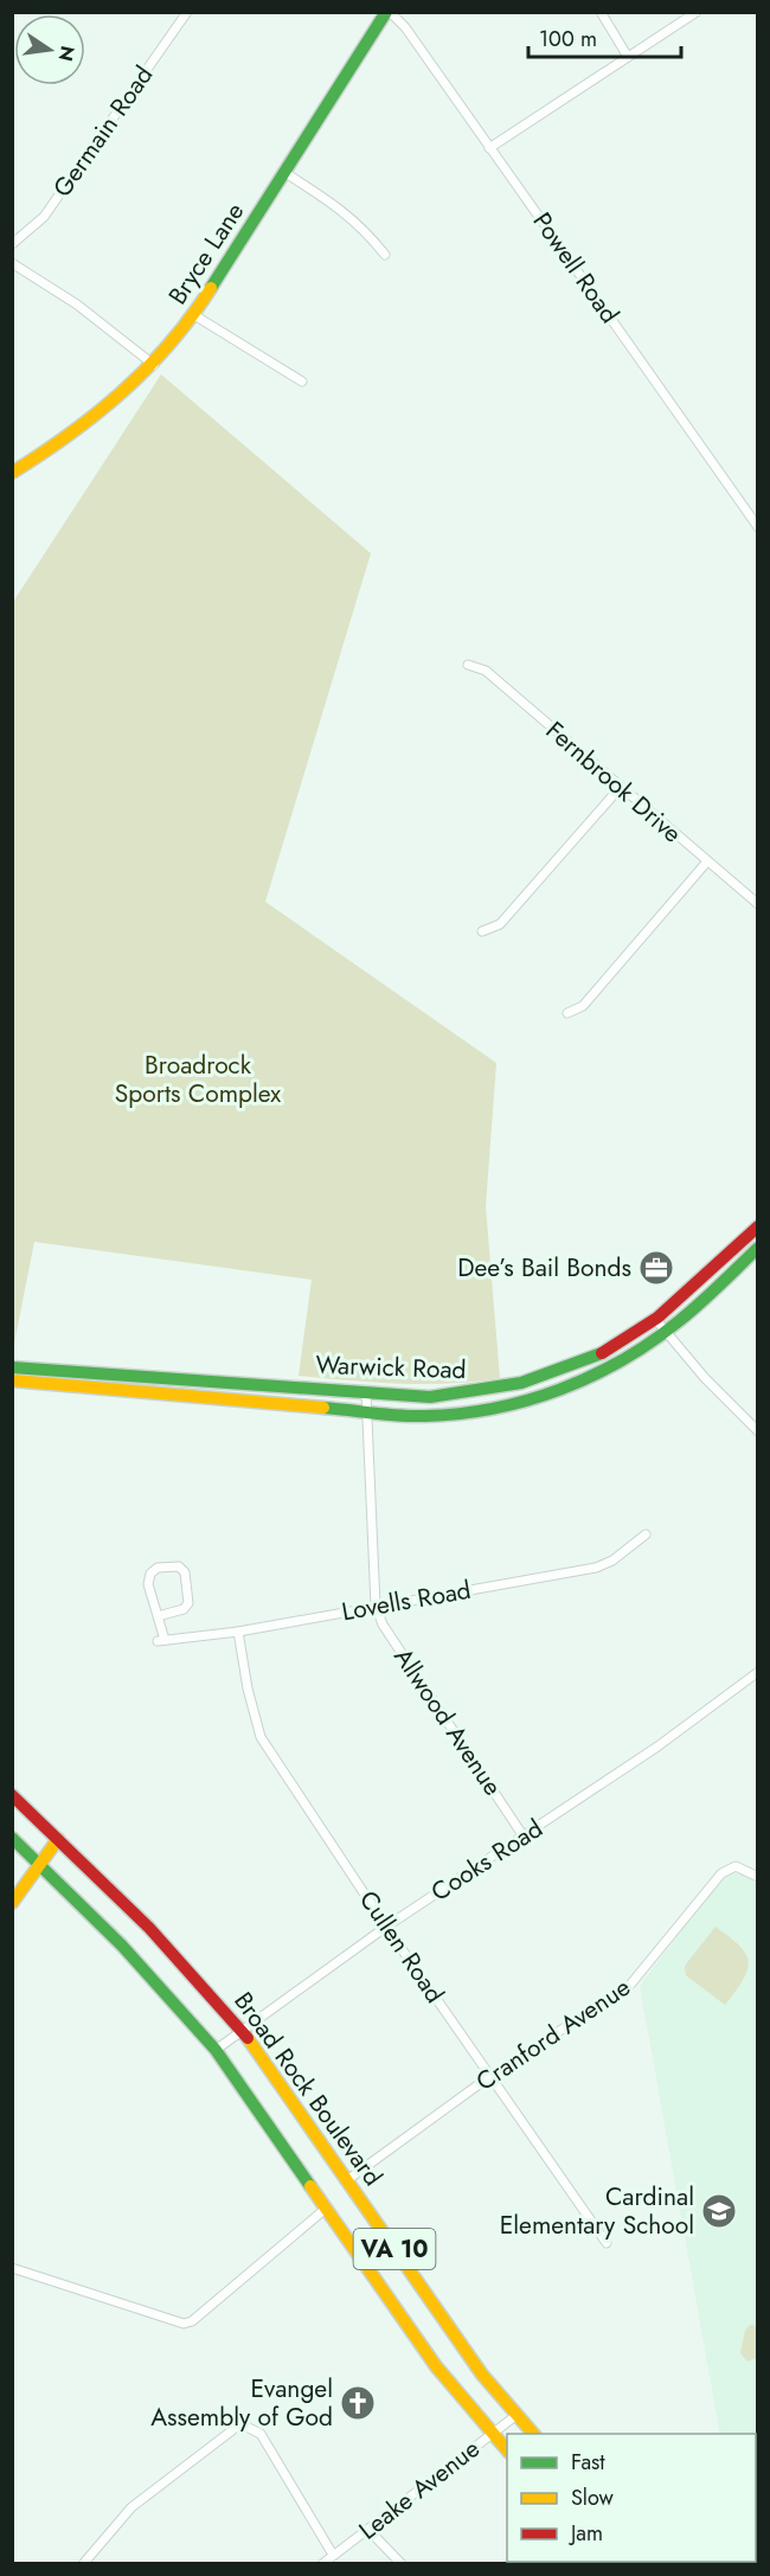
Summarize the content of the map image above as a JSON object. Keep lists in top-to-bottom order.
{
  "streets": {
    "main road": [
      "Bryce Lane",
      "Warwick Road",
      "Broad Rock Boulevard",
      "VA 10"
    ],
    "street": [
      "Germain Road",
      "Powell Road",
      "Fernbrook Drive",
      "Lovells Road",
      "Allwood Avenue",
      "Cooks Road",
      "Cullen Road",
      "Cranford Avenue",
      "Leake Avenue"
    ]
  },
  "crossings": [
    ["Bryce Lane", "Powell Road"],
    ["Warwick Road", "Allwood Avenue"],
    ["Lovells Road", "Allwood Avenue"],
    ["Lovells Road", "Cullen Road"],
    ["Allwood Avenue", "Cooks Road"],
    ["Cooks Road", "Cullen Road"],
    ["Cooks Road", "Broad Rock Boulevard"],
    ["Cullen Road", "Cranford Avenue"],
    ["Cranford Avenue", "Broad Rock Boulevard"],
    ["Broad Rock Boulevard", "Leake Avenue"]
  ],
  "parks": ["Broadrock Sports Complex"],
  "places": {
    "office": ["Dee’s Bail Bonds"],
    "school or university": ["Cardinal Elementary School"],
    "church": ["Evangel Assembly of God"]
  },
  "legend": ["Fast", "Slow", "Jam"],
  "scale_bar": "100 m",
  "north": "right"
}
